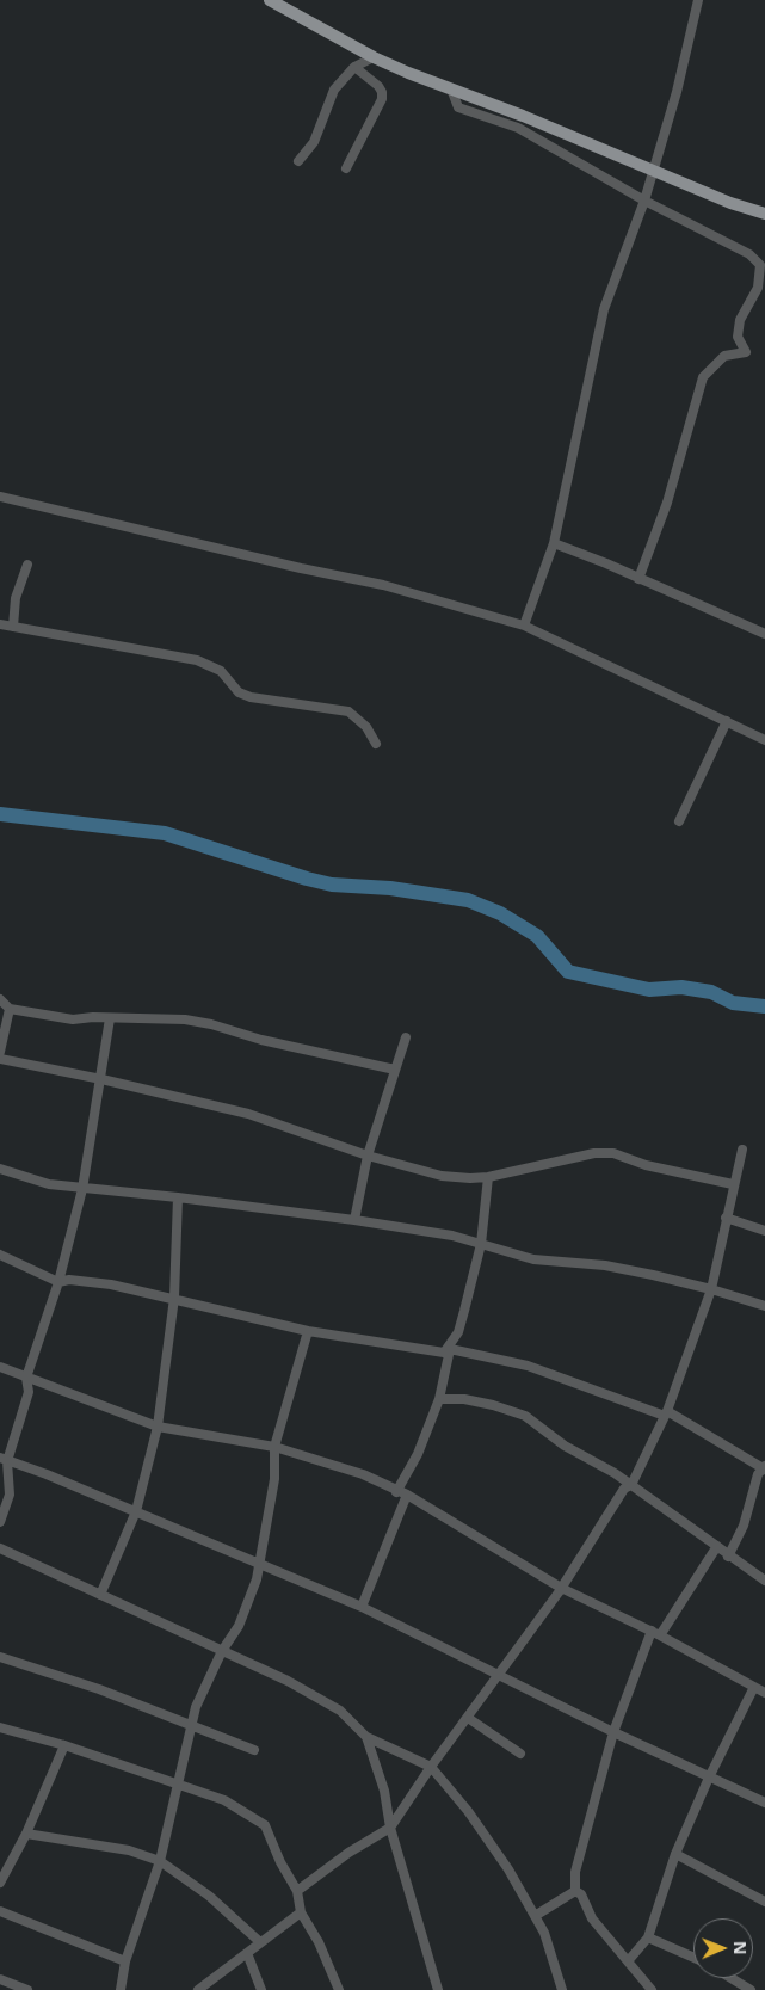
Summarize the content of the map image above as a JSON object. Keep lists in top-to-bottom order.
{
  "north": "right"
}
